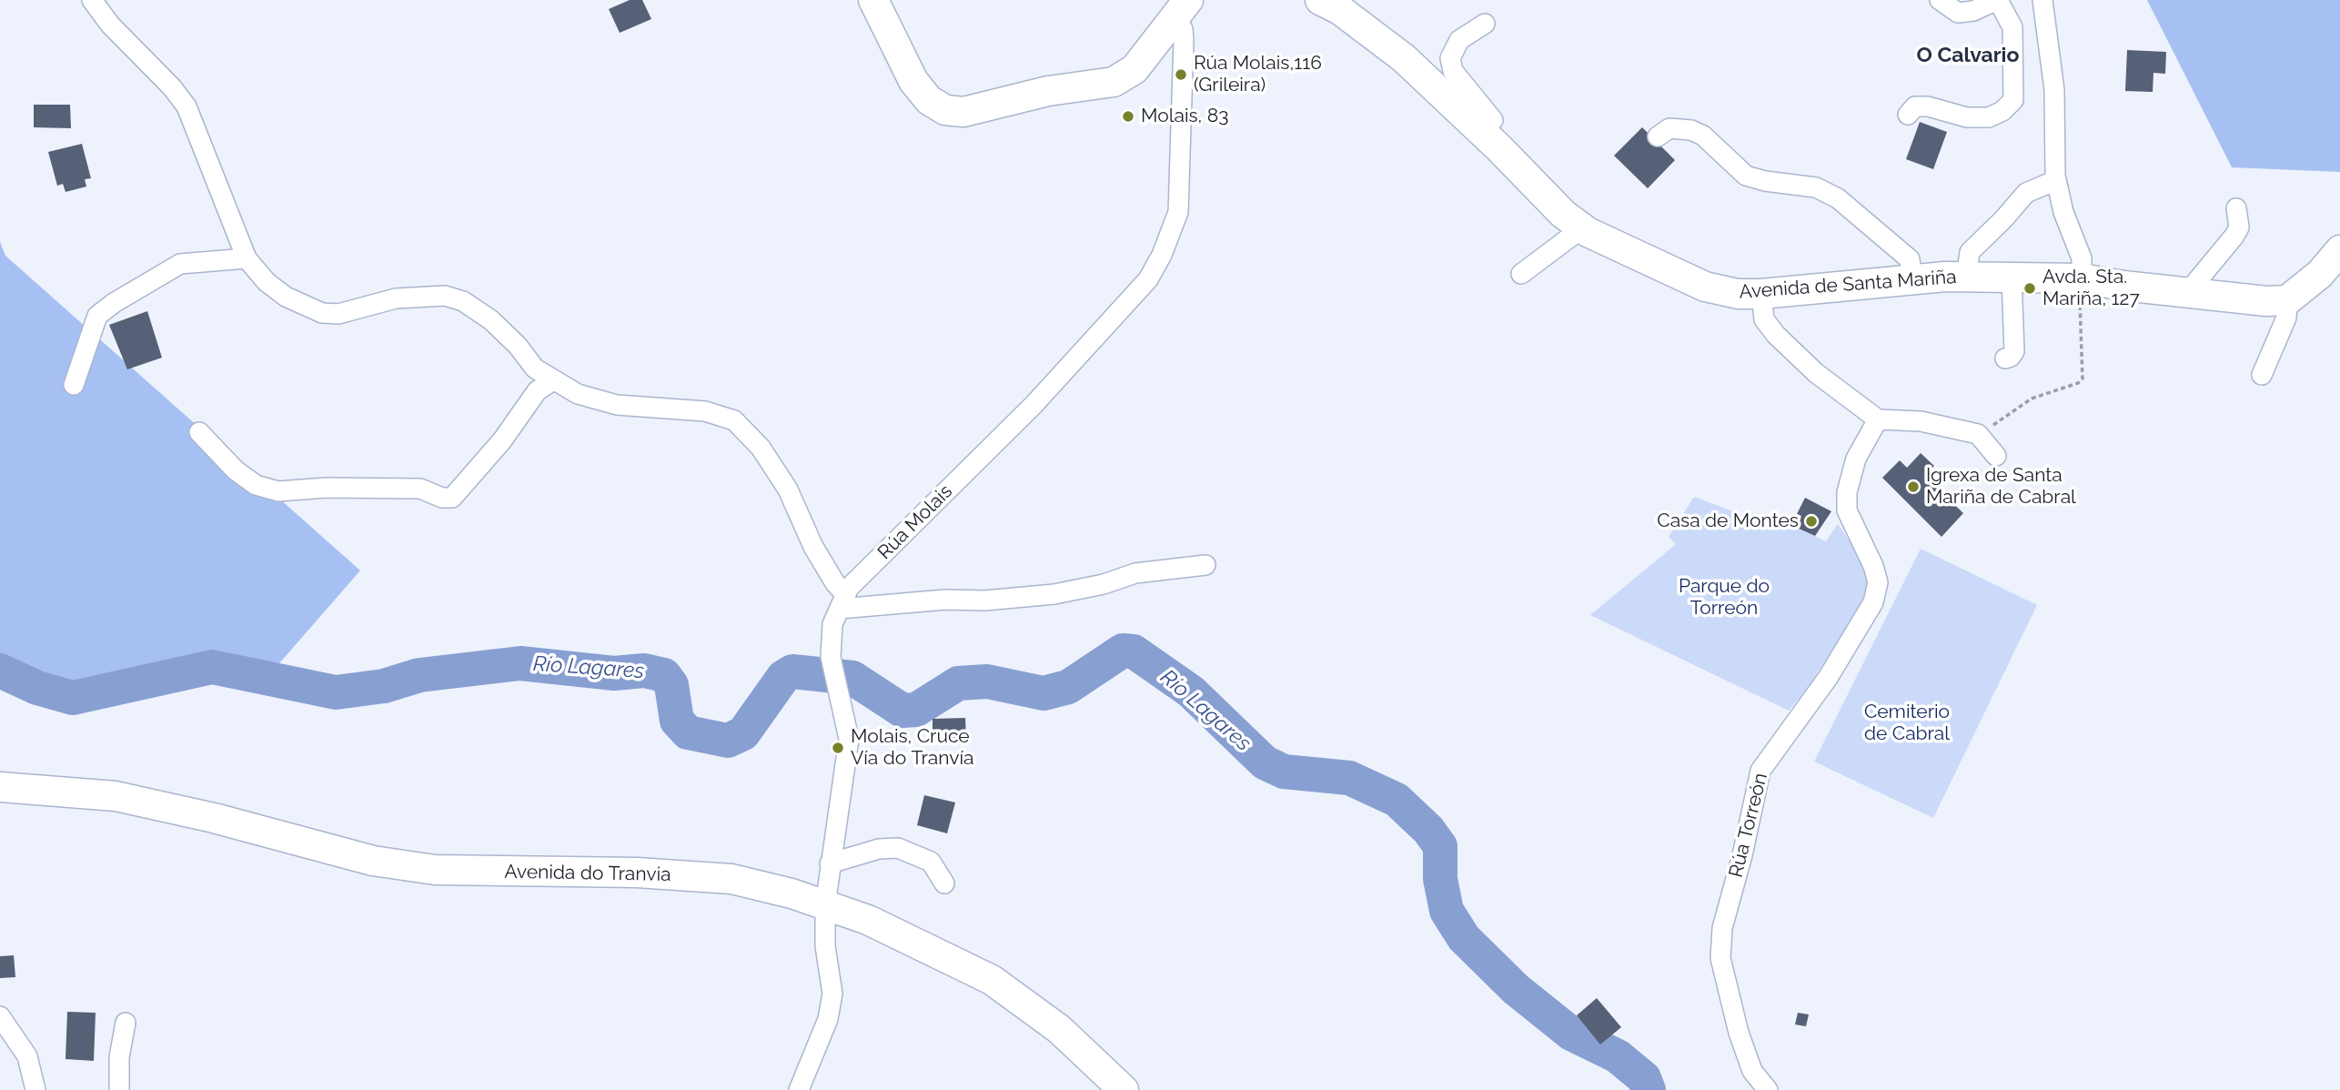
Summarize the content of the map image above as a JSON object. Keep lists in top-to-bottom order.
{
  "streets": {
    "main road": ["Avenida de Santa Mariña", "Avenida do Tranvia"],
    "street": ["Rúa Molais", "Rúa Torreón"]
  },
  "crossings": [
    ["Rúa Molais", "Avenida do Tranvia"]
  ],
  "districts": ["O Calvario"],
  "water": ["Río Lagares"],
  "parks": ["Parque do Torreón", "Cemiterio de Cabral"],
  "places": [
    "Rúa Molais,116 (Grileira)",
    "Molais, 83",
    "Avda. Sta. Mariña, 127",
    "Igrexa de Santa Mariña de Cabral",
    "Casa de Montes",
    "Molais, Cruce Vía do Tranvía"
  ]
}
